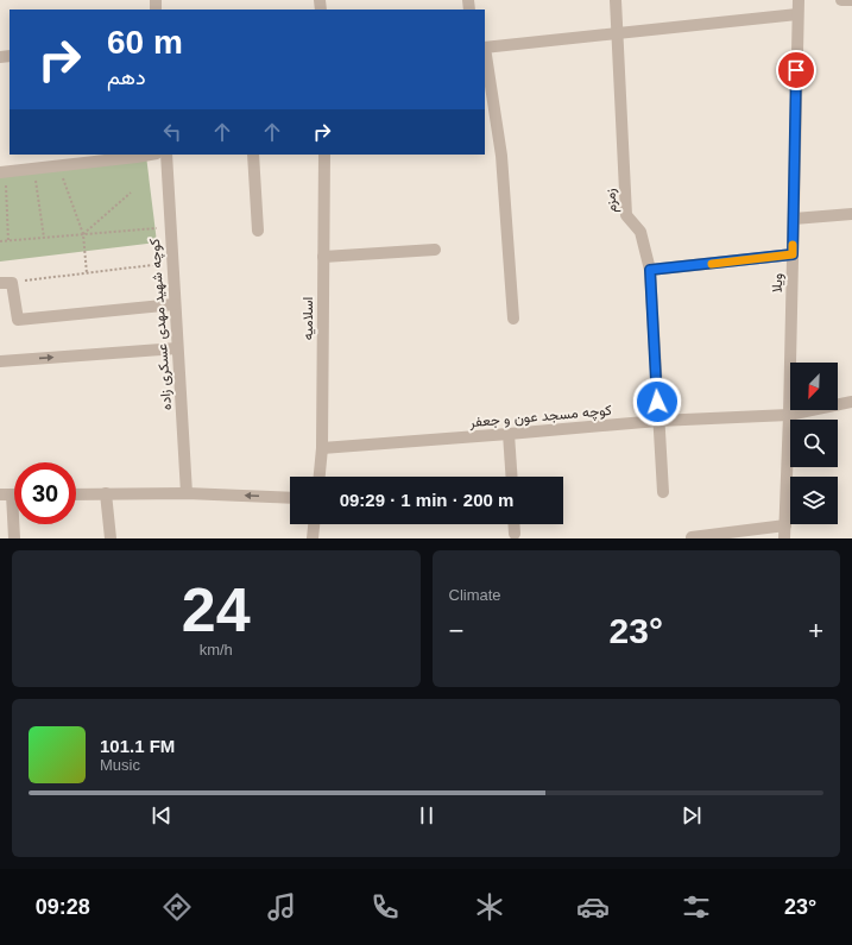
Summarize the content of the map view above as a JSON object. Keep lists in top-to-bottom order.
{
  "streets": {
    "street": [
      "زمزم",
      "ویلا",
      "اسلامیه",
      "کوچه شهید مهدی عسکری زاده",
      "کوچه مسجد عون و جعفر"
    ]
  },
  "crossings": [
    ["زمزم", "کوچه مسجد عون و جعفر"],
    ["ویلا", "کوچه مسجد عون و جعفر"],
    ["اسلامیه", "کوچه مسجد عون و جعفر"]
  ],
  "north": "bottom left",
  "page": {
    "turn": ["60 m", "دهم"],
    "limit": "30",
    "trip": "09:29 · 1 min · 200 m",
    "tile": [
      ["24", "km/h"],
      "Climate"
    ],
    "heat": ["−", "23°", "+"],
    "song": ["101.1 FM", "Music"],
    "tabs": ["09:28", "23°"]
  }
}
